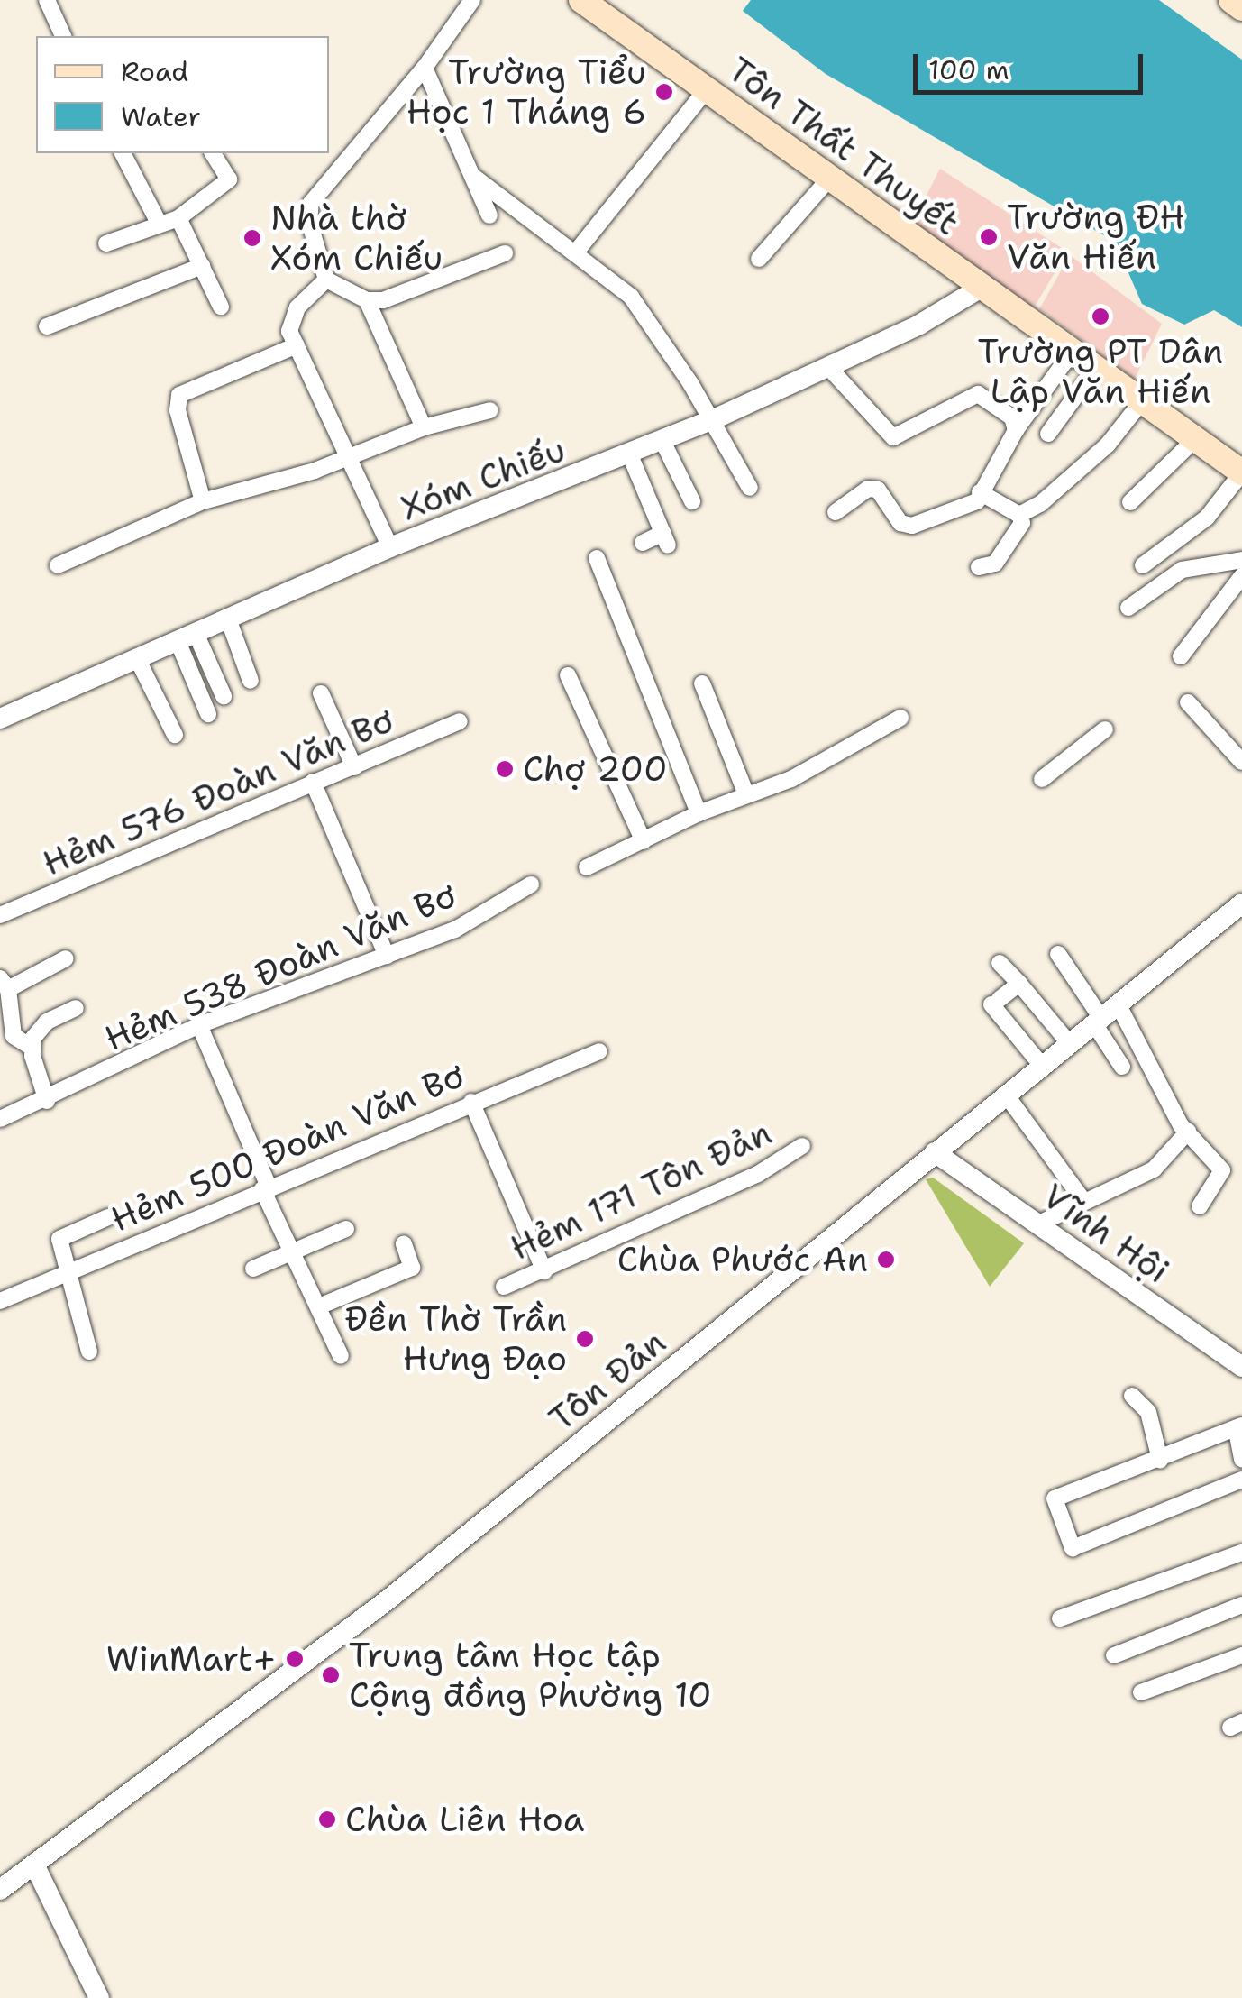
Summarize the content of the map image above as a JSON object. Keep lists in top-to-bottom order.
{
  "streets": {
    "main road": ["Tôn Thất Thuyết"],
    "street": [
      "Xóm Chiếu",
      "Hẻm 576 Đoàn Văn Bơ",
      "Hẻm 538 Đoàn Văn Bơ",
      "Hẻm 500 Đoàn Văn Bơ",
      "Hẻm 171 Tôn Đản",
      "Vĩnh Hội",
      "Tôn Đản"
    ]
  },
  "crossings": [
    ["Tôn Thất Thuyết", "Xóm Chiếu"],
    ["Vĩnh Hội", "Tôn Đản"]
  ],
  "places": [
    "Trường Tiểu Học 1 Tháng 6",
    "Trường ĐH Văn Hiến",
    "Nhà thờ Xóm Chiếu",
    "Trường PT Dân Lập Văn Hiến",
    "Chợ 200",
    "Chùa Phước An",
    "Đền Thờ Trần Hưng Đạo",
    "WinMart+",
    "Trung tâm Học tập Cộng đồng Phường 10",
    "Chùa Liên Hoa"
  ],
  "legend": ["Road", "Water"],
  "scale_bar": "100 m"
}
